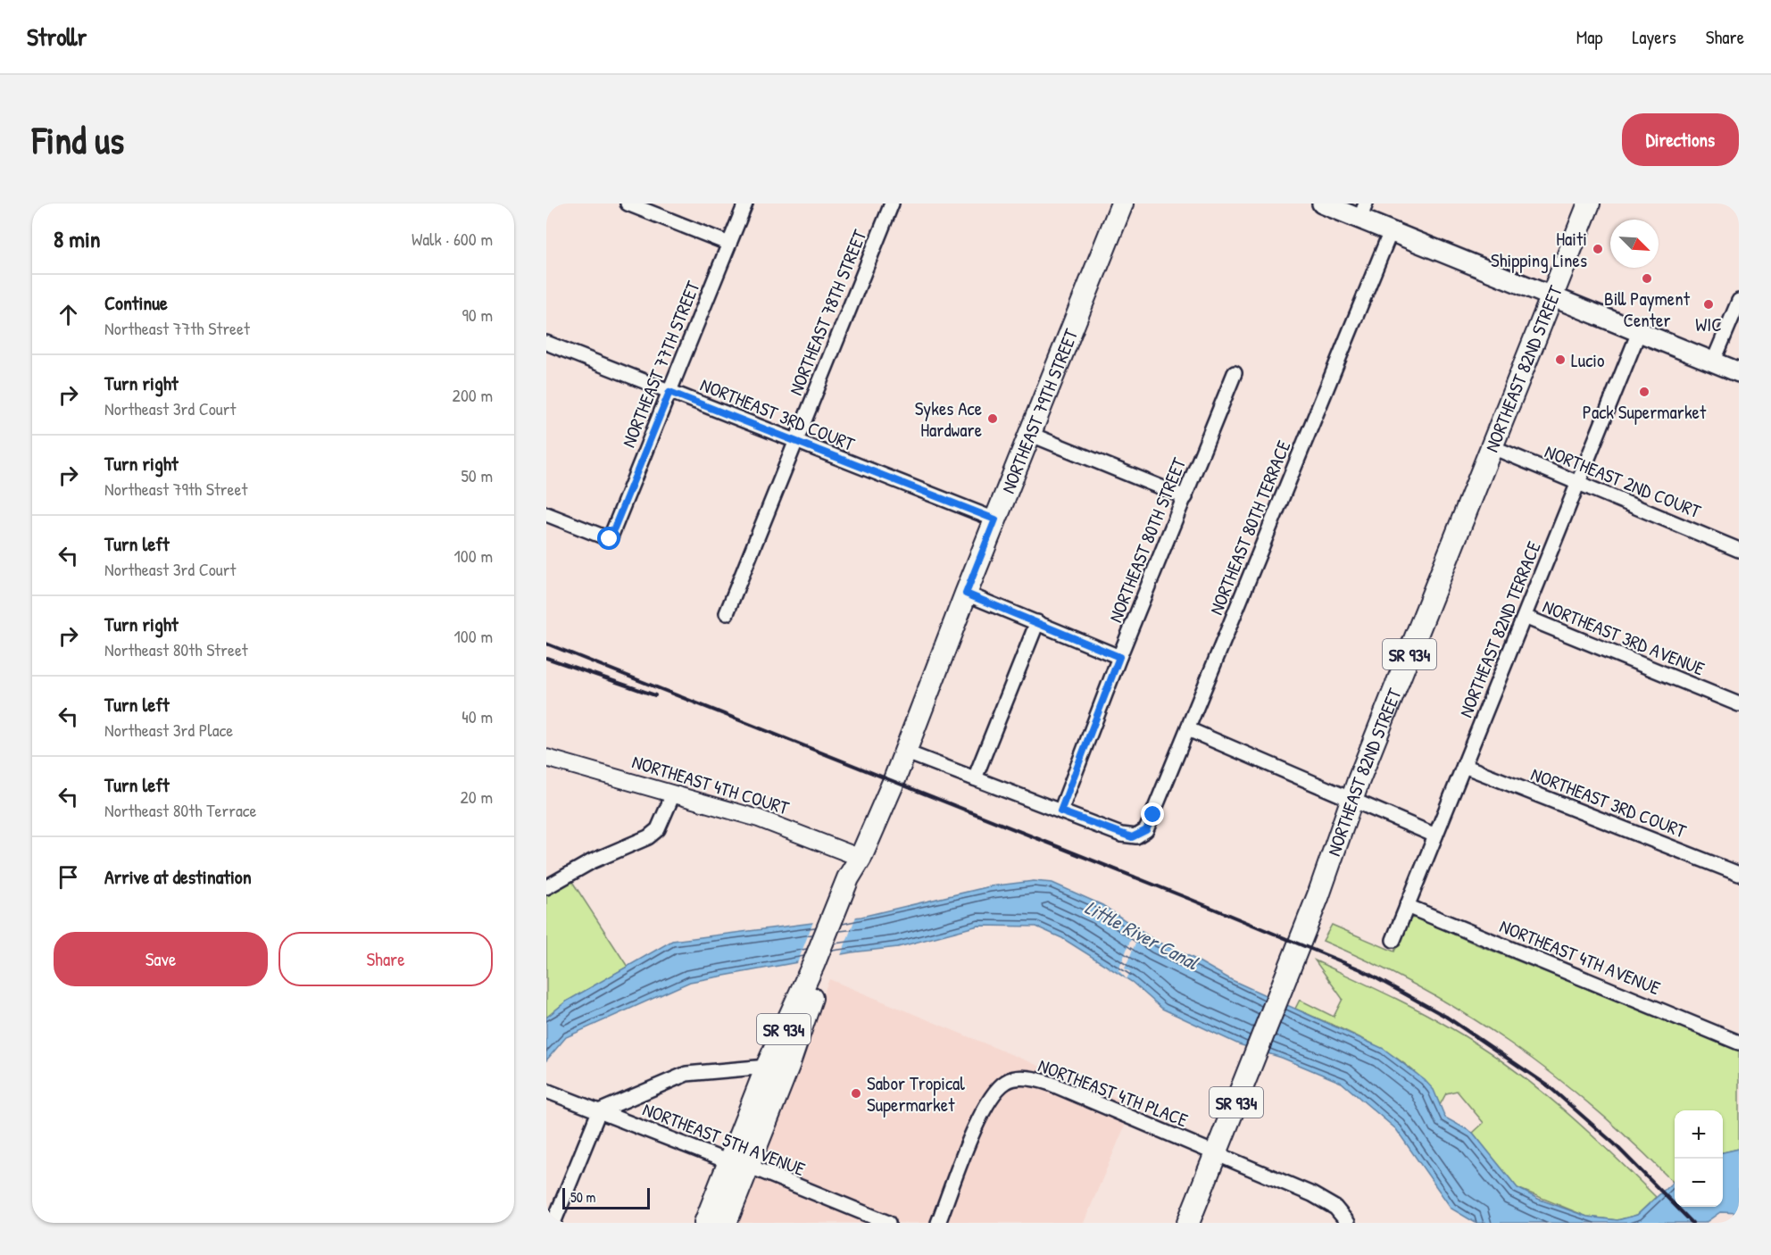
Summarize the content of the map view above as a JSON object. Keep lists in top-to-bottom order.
{
  "streets": {
    "main road": ["NORTHEAST 82ND STREET", "NORTHEAST 79TH STREET", "SR 934"],
    "street": [
      "NORTHEAST 78TH STREET",
      "NORTHEAST 77TH STREET",
      "NORTHEAST 3RD COURT",
      "NORTHEAST 2ND COURT",
      "NORTHEAST 80TH TERRACE",
      "NORTHEAST 80TH STREET",
      "NORTHEAST 82ND TERRACE",
      "NORTHEAST 3RD AVENUE",
      "NORTHEAST 4TH COURT",
      "NORTHEAST 4TH AVENUE",
      "NORTHEAST 4TH PLACE",
      "NORTHEAST 5TH AVENUE"
    ]
  },
  "crossings": [
    ["NORTHEAST 78TH STREET", "NORTHEAST 3RD COURT"],
    ["NORTHEAST 77TH STREET", "NORTHEAST 3RD COURT"],
    ["NORTHEAST 82ND STREET", "NORTHEAST 2ND COURT"],
    ["NORTHEAST 82ND STREET", "NORTHEAST 4TH PLACE"],
    ["NORTHEAST 79TH STREET", "NORTHEAST 3RD COURT"],
    ["NORTHEAST 79TH STREET", "NORTHEAST 4TH COURT"],
    ["NORTHEAST 79TH STREET", "NORTHEAST 5TH AVENUE"],
    ["NORTHEAST 3RD COURT", "NORTHEAST 82ND TERRACE"],
    ["NORTHEAST 2ND COURT", "NORTHEAST 82ND TERRACE"],
    ["NORTHEAST 80TH TERRACE", "NORTHEAST 80TH STREET"],
    ["NORTHEAST 82ND TERRACE", "NORTHEAST 3RD AVENUE"],
    ["NORTHEAST 82ND TERRACE", "NORTHEAST 4TH AVENUE"]
  ],
  "water": ["Little River Canal"],
  "places": [
    "Haiti Shipping Lines",
    "Bill Payment Center",
    "WIC",
    "Lucio",
    "Pack Supermarket",
    "Sykes Ace Hardware",
    "Sabor Tropical Supermarket"
  ],
  "scale_bar": "50 m",
  "north": "bottom right",
  "page": {
    "header": "Strollr",
    "nav": ["Map", "Layers", "Share"],
    "buttons": [
      "Directions",
      ["Save", "Share"]
    ],
    "title": "Find us",
    "heading": ["8 min", "Walk · 600 m"],
    "list": [
      ["Continue", "Northeast 77th Street", "90 m"],
      ["Turn right", "Northeast 3rd Court", "200 m"],
      ["Turn right", "Northeast 79th Street", "50 m"],
      ["Turn left", "Northeast 3rd Court", "100 m"],
      ["Turn right", "Northeast 80th Street", "100 m"],
      ["Turn left", "Northeast 3rd Place", "40 m"],
      ["Turn left", "Northeast 80th Terrace", "20 m"],
      "Arrive at destination"
    ],
    "map_buttons": ["+", "−"],
    "scale": "50 m"
  }
}
